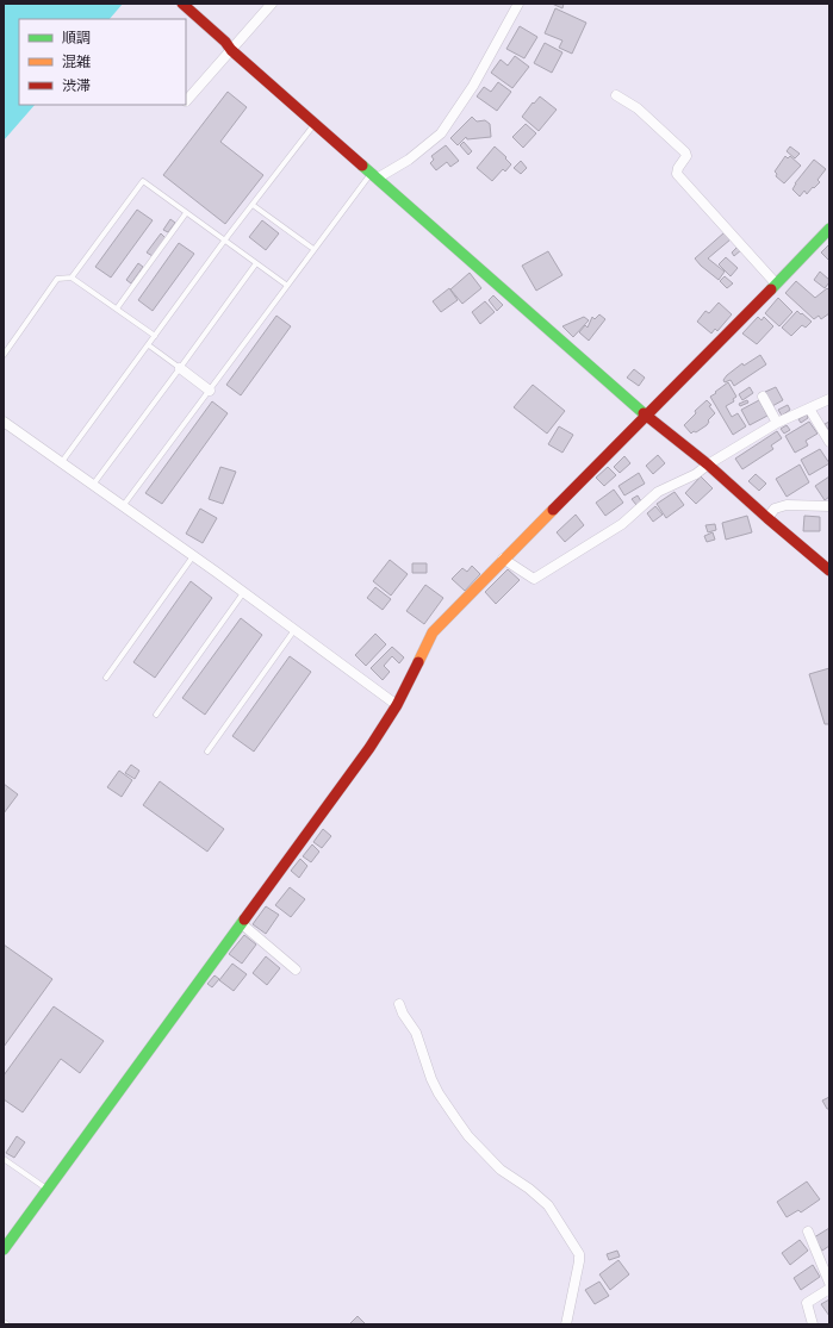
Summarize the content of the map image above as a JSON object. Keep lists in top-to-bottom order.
{
  "legend": ["順調", "混雑", "渋滞"]
}
